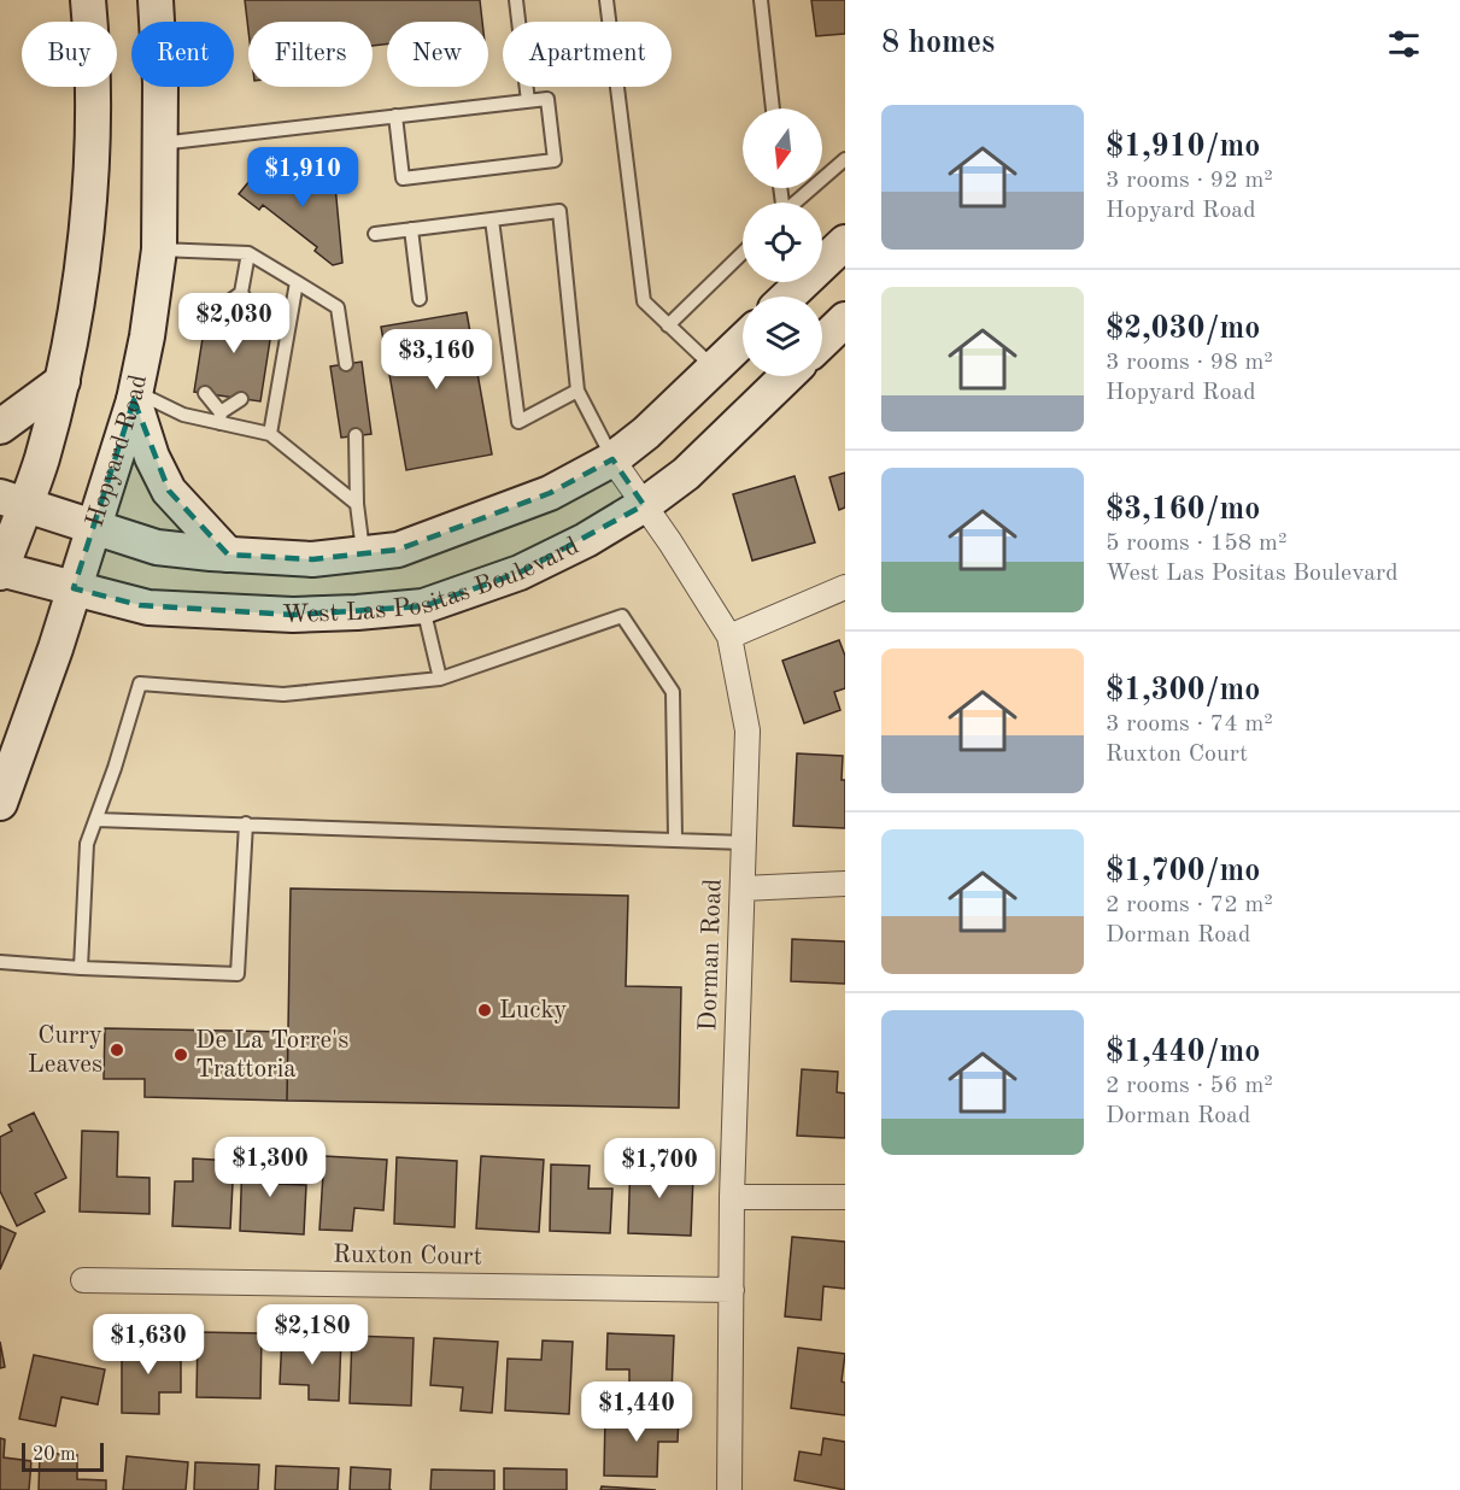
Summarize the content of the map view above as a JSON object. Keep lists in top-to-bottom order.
{
  "streets": {
    "main road": ["Hopyard Road", "West Las Positas Boulevard"],
    "street": ["Dorman Road", "Ruxton Court"]
  },
  "crossings": [
    ["Hopyard Road", "West Las Positas Boulevard"],
    ["West Las Positas Boulevard", "Dorman Road"],
    ["Dorman Road", "Ruxton Court"]
  ],
  "places": ["Lucky", "Curry Leaves", "De La Torre's Trattoria"],
  "scale_bar": "20 m",
  "north": "bottom",
  "page": {
    "heading": "8 homes",
    "chip": [
      "Buy",
      "Rent",
      "Filters",
      "New",
      "Apartment"
    ],
    "list": [
      {
        "name": "$1,910/mo",
        "note": "3 rooms · 92 m² · Hopyard Road"
      },
      {
        "name": "$2,030/mo",
        "note": "3 rooms · 98 m² · Hopyard Road"
      },
      {
        "name": "$3,160/mo",
        "note": "5 rooms · 158 m² · West Las Positas Boulevard"
      },
      {
        "name": "$1,300/mo",
        "note": "3 rooms · 74 m² · Ruxton Court"
      },
      {
        "name": "$1,700/mo",
        "note": "2 rooms · 72 m² · Dorman Road"
      },
      {
        "name": "$1,440/mo",
        "note": "2 rooms · 56 m² · Dorman Road"
      }
    ],
    "price": [
      "$1,910",
      "$2,030",
      "$3,160",
      "$1,300",
      "$1,700",
      "$2,180",
      "$1,630",
      "$1,440"
    ],
    "scale": "20 m"
  }
}
